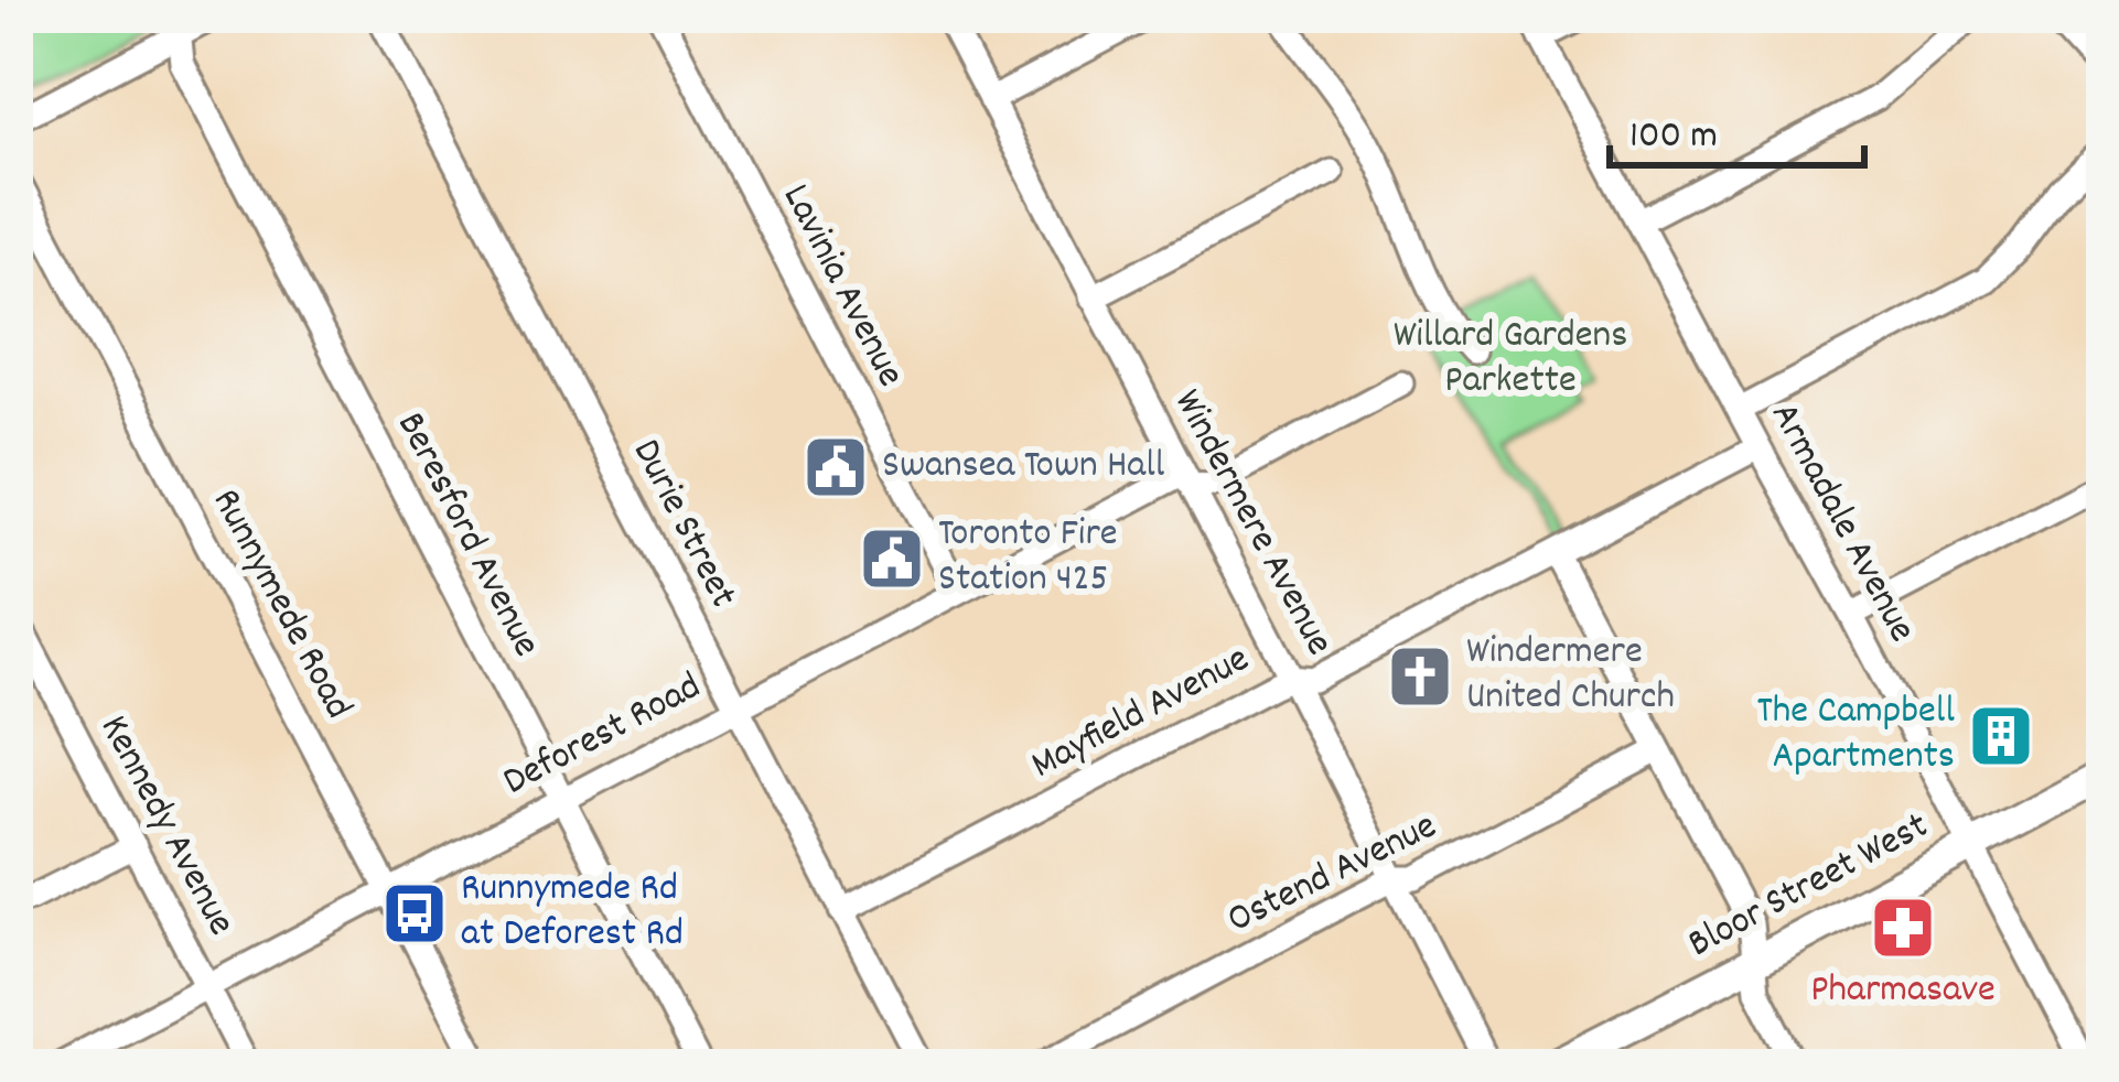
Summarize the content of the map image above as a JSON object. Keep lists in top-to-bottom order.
{
  "streets": {
    "main road": ["Bloor Street West"],
    "street": [
      "Lavinia Avenue",
      "Windermere Avenue",
      "Armadale Avenue",
      "Durie Street",
      "Beresford Avenue",
      "Runnymede Road",
      "Mayfield Avenue",
      "Deforest Road",
      "Kennedy Avenue",
      "Ostend Avenue"
    ]
  },
  "crossings": [
    ["Lavinia Avenue", "Deforest Road"],
    ["Windermere Avenue", "Mayfield Avenue"],
    ["Windermere Avenue", "Deforest Road"],
    ["Windermere Avenue", "Ostend Avenue"],
    ["Armadale Avenue", "Mayfield Avenue"],
    ["Armadale Avenue", "Bloor Street West"],
    ["Durie Street", "Mayfield Avenue"],
    ["Durie Street", "Deforest Road"],
    ["Beresford Avenue", "Deforest Road"],
    ["Runnymede Road", "Deforest Road"],
    ["Deforest Road", "Kennedy Avenue"]
  ],
  "parks": ["Willard Gardens Parkette"],
  "places": {
    "public building": ["Swansea Town Hall", "Toronto Fire Station 425"],
    "church": ["Windermere United Church"],
    "building": ["The Campbell Apartments"],
    "bus stop": ["Runnymede Rd at Deforest Rd"],
    "pharmacy": ["Pharmasave"]
  },
  "scale_bar": "100 m"
}
